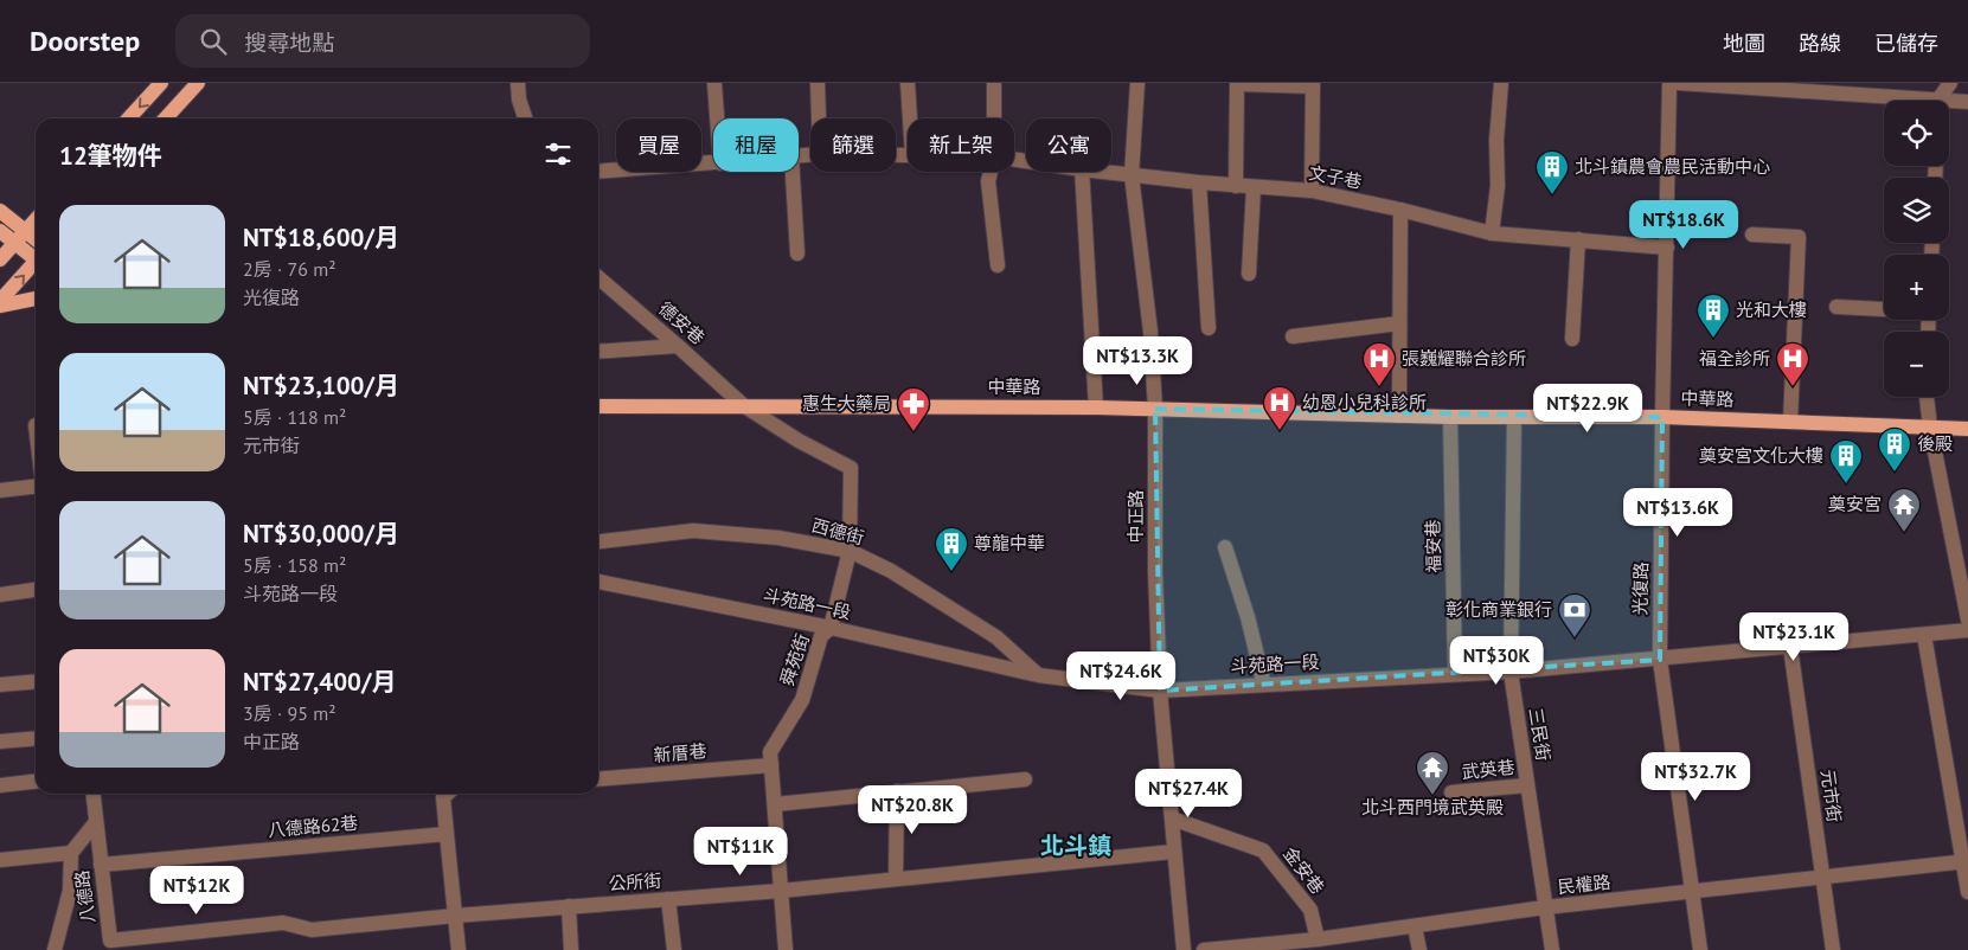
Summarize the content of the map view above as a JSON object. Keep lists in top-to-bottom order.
{
  "streets": {
    "main road": ["中華路"],
    "street": [
      "文子巷",
      "德安巷",
      "中正路",
      "西德街",
      "福安巷",
      "光復路",
      "斗苑路一段",
      "舜苑街",
      "三民街",
      "新厝巷",
      "武英巷",
      "元市街",
      "八德路62巷",
      "金安巷",
      "公所街",
      "民權路",
      "八德路"
    ]
  },
  "crossings": [
    ["文子巷", "中正路"],
    ["文子巷", "光復路"],
    ["德安巷", "中華路"],
    ["德安巷", "舜苑街"],
    ["中華路", "中正路"],
    ["中華路", "福安巷"],
    ["中華路", "光復路"],
    ["中華路", "舜苑街"],
    ["中華路", "三民街"],
    ["中正路", "斗苑路一段"],
    ["中正路", "金安巷"],
    ["中正路", "公所街"],
    ["西德街", "斗苑路一段"],
    ["西德街", "舜苑街"],
    ["福安巷", "斗苑路一段"],
    ["光復路", "斗苑路一段"],
    ["光復路", "民權路"],
    ["斗苑路一段", "舜苑街"],
    ["斗苑路一段", "三民街"],
    ["斗苑路一段", "元市街"],
    ["舜苑街", "新厝巷"],
    ["舜苑街", "公所街"],
    ["三民街", "武英巷"],
    ["三民街", "民權路"],
    ["元市街", "民權路"],
    ["八德路62巷", "八德路"],
    ["金安巷", "民權路"],
    ["公所街", "八德路"]
  ],
  "districts": ["北斗鎮"],
  "places": {
    "building": [
      "北斗鎮農會農民活動中心",
      "光和大樓",
      "後殿",
      "奠安宮文化大樓",
      "尊龍中華"
    ],
    "hospital": ["張巍耀聯合診所", "福全診所", "幼恩小兒科診所"],
    "pharmacy": ["惠生大藥局"],
    "temple": ["奠安宮", "北斗西門境武英殿"],
    "bank": ["彰化商業銀行"]
  },
  "page": {
    "header": "Doorstep",
    "search": "搜尋地點",
    "nav": ["地圖", "路線", "已儲存"],
    "map_buttons": ["+", "−"],
    "chip": [
      "買屋",
      "租屋",
      "篩選",
      "新上架",
      "公寓"
    ],
    "heading": "12筆物件",
    "list": [
      {
        "name": "NT$18,600/月",
        "note": "2房 · 76 m² · 光復路"
      },
      {
        "name": "NT$23,100/月",
        "note": "5房 · 118 m² · 元市街"
      },
      {
        "name": "NT$30,000/月",
        "note": "5房 · 158 m² · 斗苑路一段"
      },
      {
        "name": "NT$27,400/月",
        "note": "3房 · 95 m² · 中正路"
      }
    ],
    "price": [
      "NT$18.6K",
      "NT$13.3K",
      "NT$22.9K",
      "NT$13.6K",
      "NT$23.1K",
      "NT$30K",
      "NT$24.6K",
      "NT$32.7K",
      "NT$27.4K",
      "NT$20.8K",
      "NT$11K",
      "NT$12K"
    ]
  }
}
